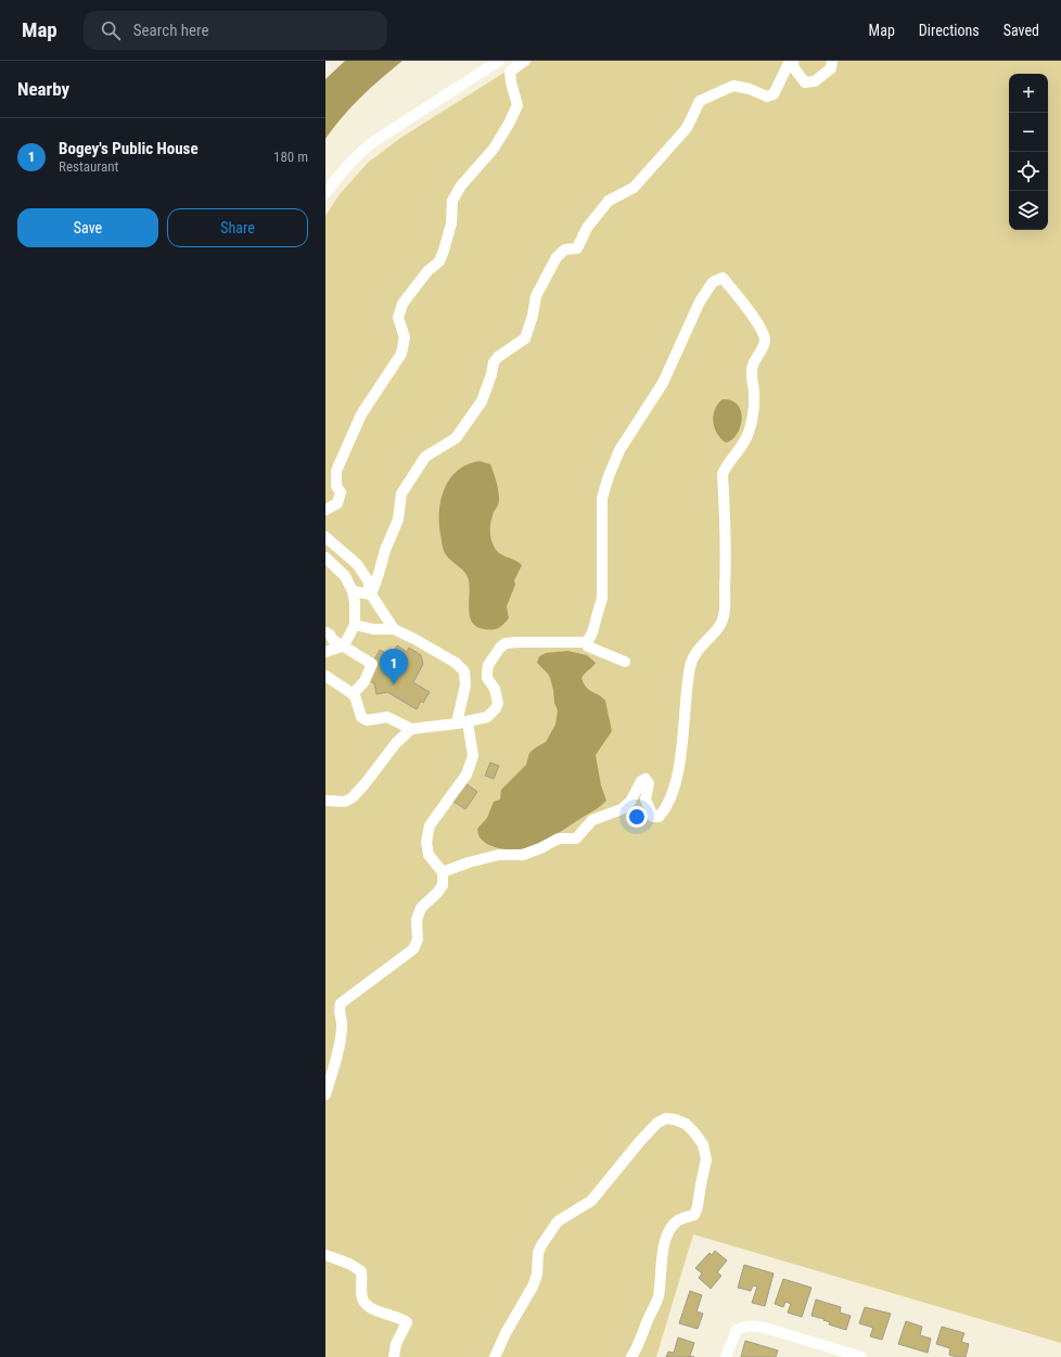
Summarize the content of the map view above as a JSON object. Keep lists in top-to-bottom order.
{
  "page": {
    "header": "Map",
    "search": "Search here",
    "nav": ["Map", "Directions", "Saved"],
    "heading": "Nearby",
    "map_buttons": ["+", "−"],
    "list": [
      {
        "mark": "1",
        "name": "Bogey's Public House",
        "note": "Restaurant",
        "value": "180 m"
      }
    ],
    "buttons": ["Save", "Share"],
    "pins": "1"
  }
}
